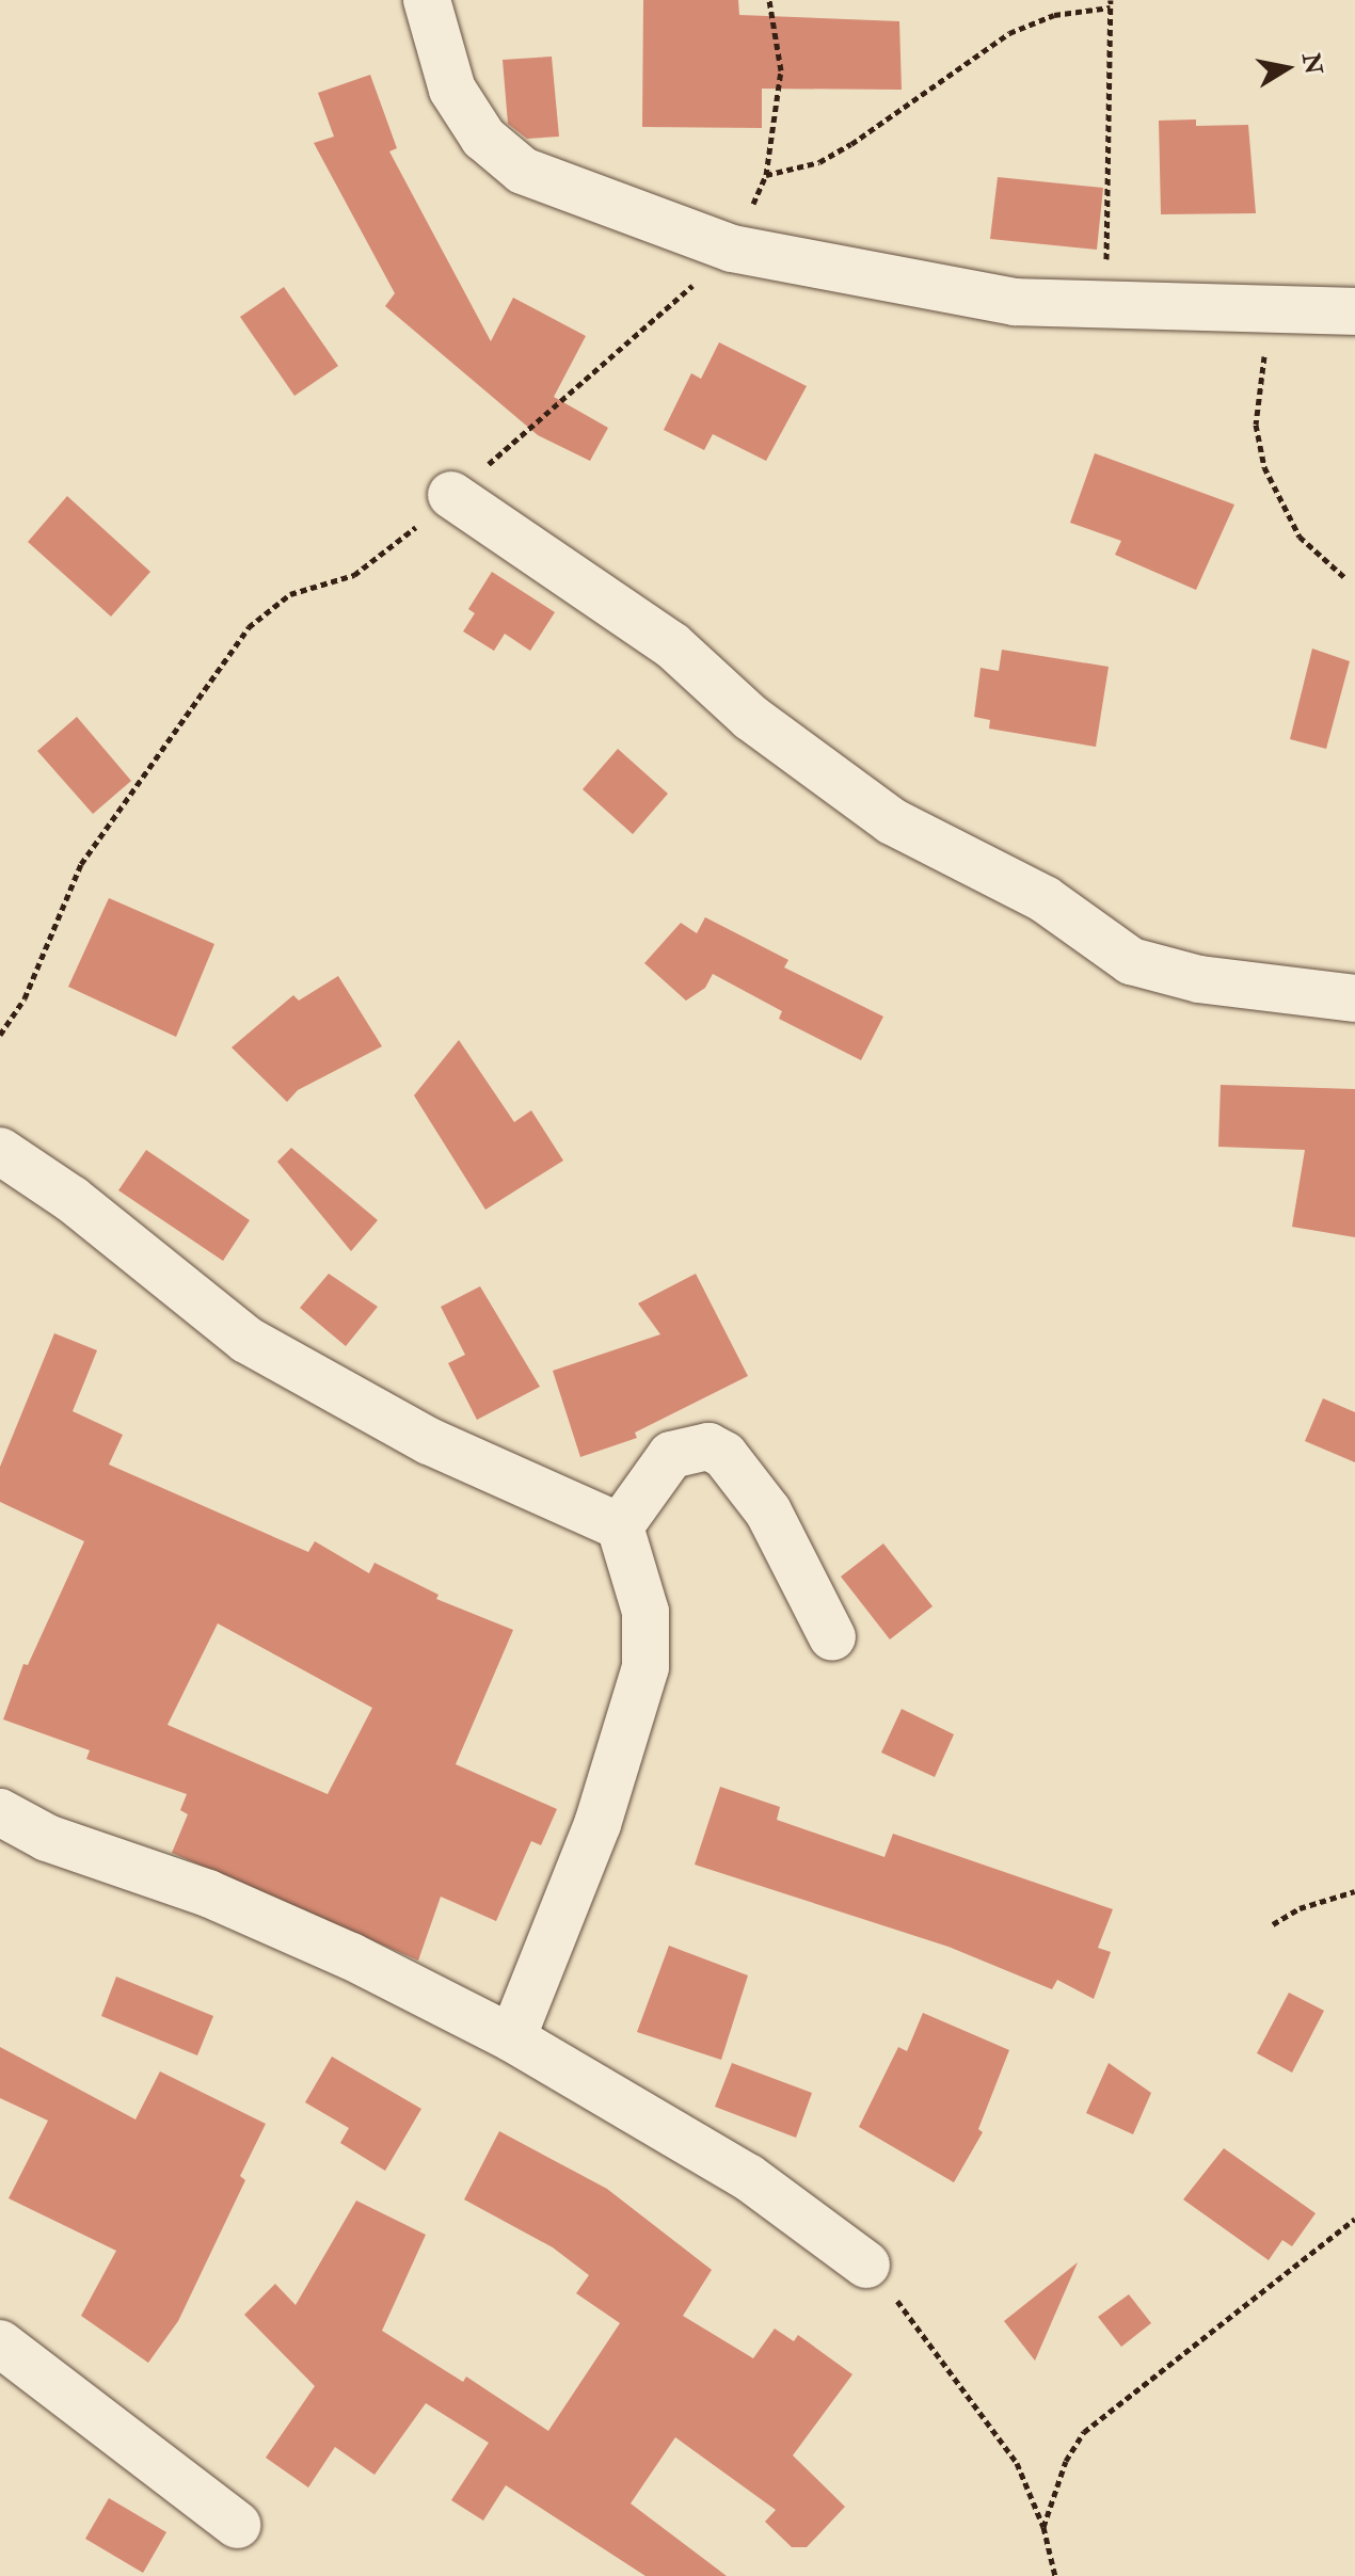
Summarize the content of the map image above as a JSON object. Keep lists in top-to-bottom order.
{
  "north": "right"
}
